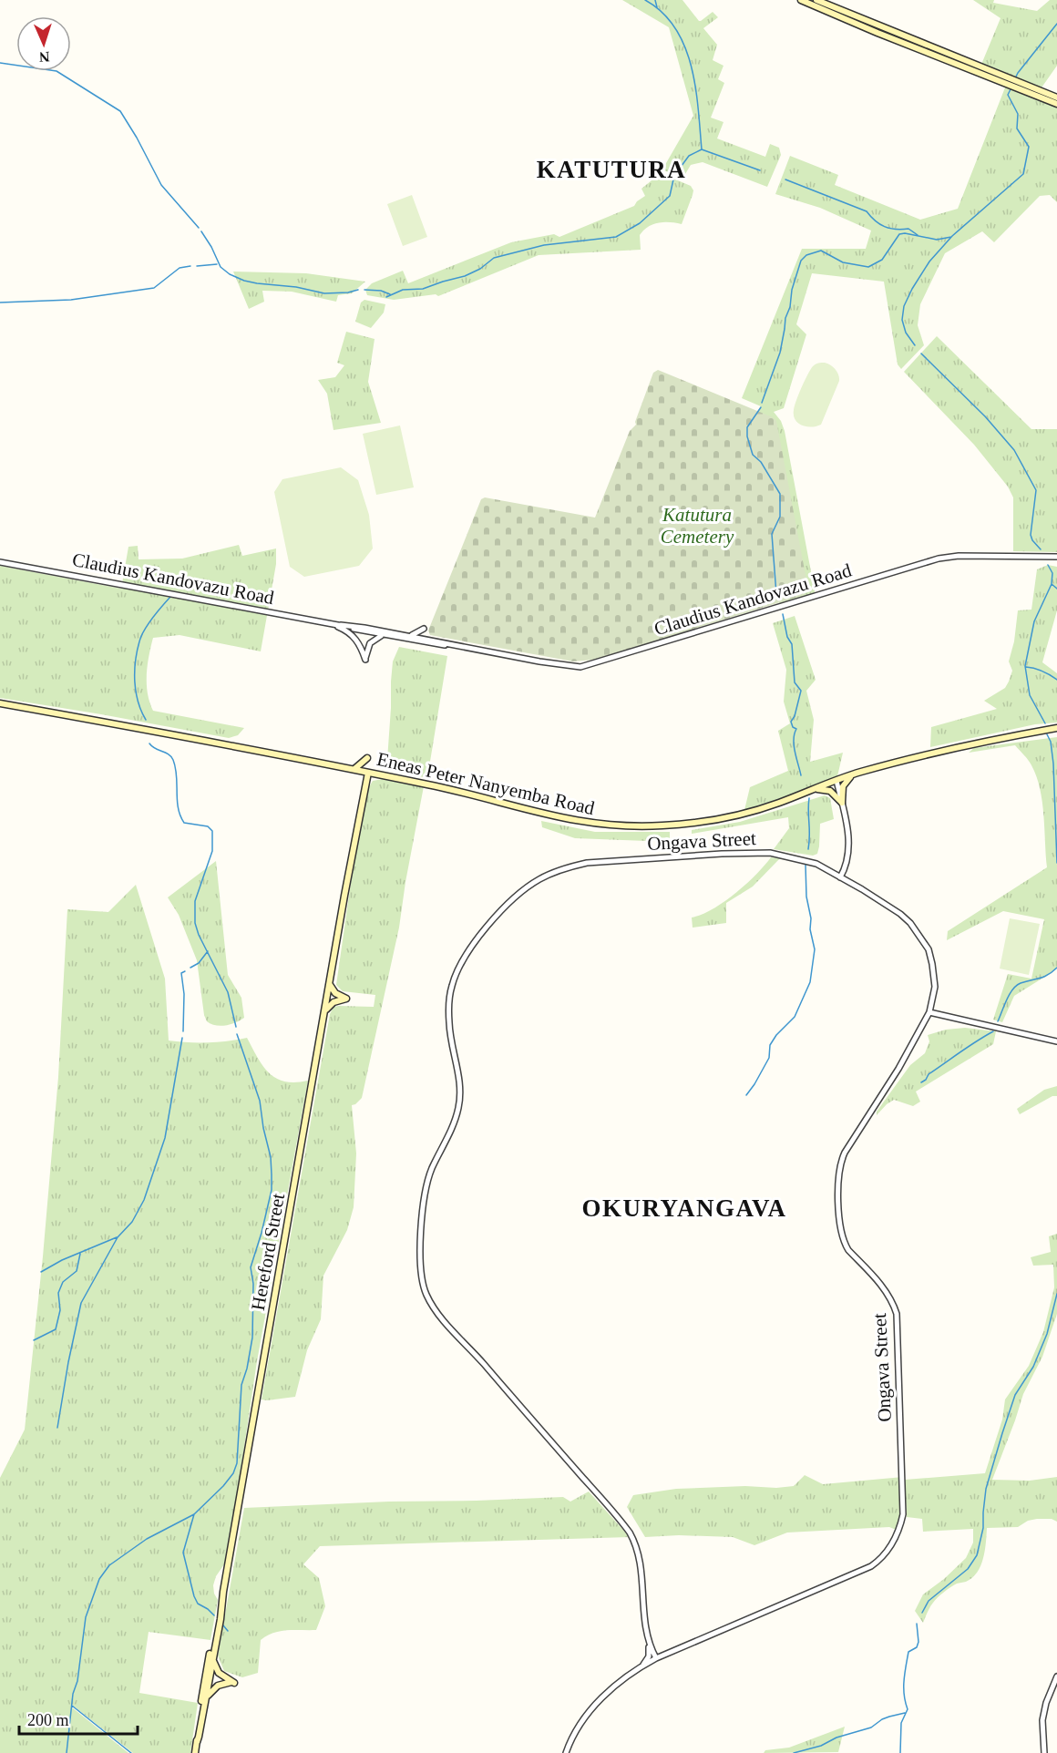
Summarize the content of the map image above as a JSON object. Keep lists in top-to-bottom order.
{
  "streets": {
    "main road": ["Eneas Peter Nanyemba Road", "Hereford Street"],
    "street": ["Claudius Kandovazu Road", "Ongava Street"]
  },
  "crossings": [
    ["Eneas Peter Nanyemba Road", "Hereford Street"]
  ],
  "districts": ["KATUTURA", "OKURYANGAVA"],
  "parks": ["Katutura Cemetery"],
  "scale_bar": "200 m",
  "north": "bottom"
}
